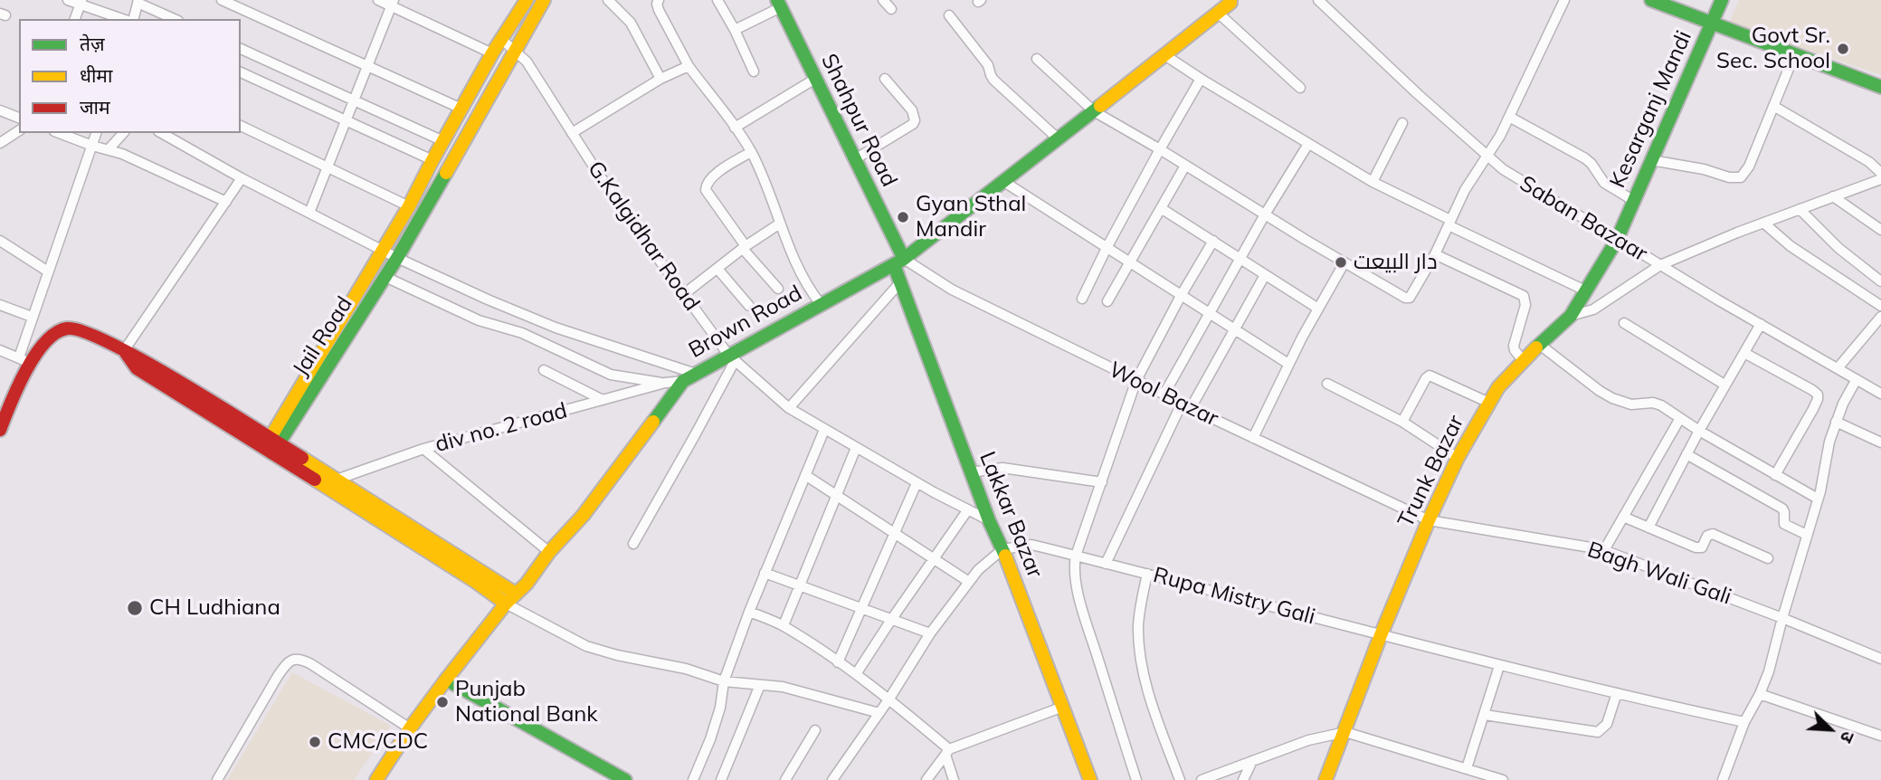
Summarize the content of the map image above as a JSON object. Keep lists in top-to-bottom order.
{
  "streets": {
    "street": [
      "Kesarganj Mandi",
      "Shahpur Road",
      "Saban Bazaar",
      "G.Kalgidhar Road",
      "Brown Road",
      "Jail Road",
      "Wool Bazar",
      "div no. 2 road",
      "Trunk Bazar",
      "Lakkar Bazar",
      "Bagh Wali Gali",
      "Rupa Mistry Gali"
    ]
  },
  "crossings": [
    ["Kesarganj Mandi", "Trunk Bazar"],
    ["Shahpur Road", "Brown Road"],
    ["Shahpur Road", "Wool Bazar"],
    ["Shahpur Road", "Lakkar Bazar"],
    ["Saban Bazaar", "Trunk Bazar"],
    ["G.Kalgidhar Road", "Brown Road"],
    ["G.Kalgidhar Road", "Jail Road"],
    ["G.Kalgidhar Road", "Lakkar Bazar"],
    ["Brown Road", "Wool Bazar"],
    ["Brown Road", "div no. 2 road"],
    ["Brown Road", "Lakkar Bazar"],
    ["Wool Bazar", "Trunk Bazar"],
    ["Wool Bazar", "Lakkar Bazar"],
    ["Wool Bazar", "Bagh Wali Gali"],
    ["Trunk Bazar", "Bagh Wali Gali"],
    ["Trunk Bazar", "Rupa Mistry Gali"],
    ["Lakkar Bazar", "Rupa Mistry Gali"]
  ],
  "places": [
    "Govt Sr. Sec. School",
    "Gyan Sthal Mandir",
    "دار البیعت",
    "CH Ludhiana",
    "Punjab National Bank",
    "CMC/CDC"
  ],
  "legend": ["तेज़", "धीमा", "जाम"],
  "north": "bottom right"
}
